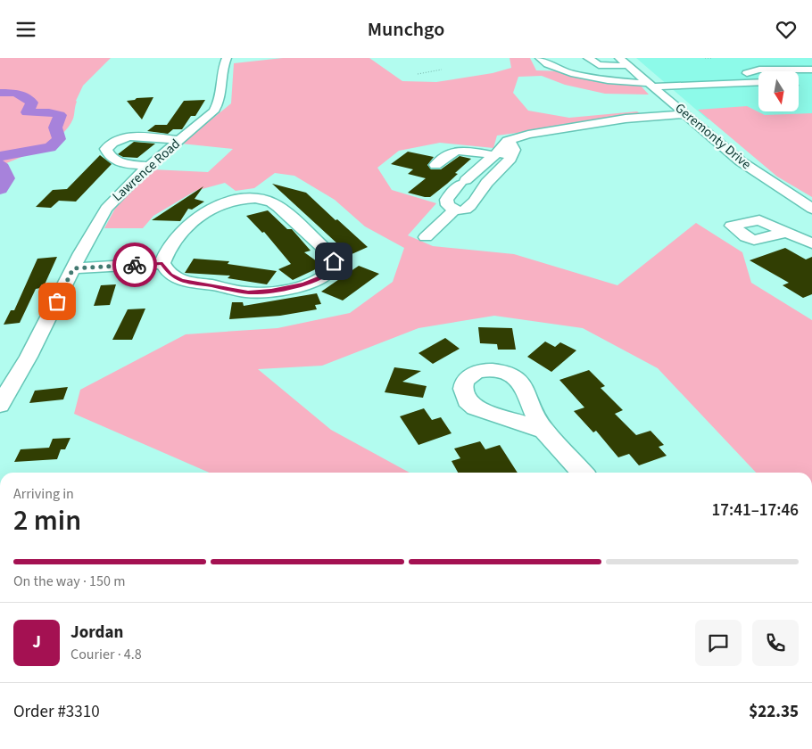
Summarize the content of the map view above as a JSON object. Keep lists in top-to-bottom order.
{
  "streets": {
    "street": ["Geremonty Drive", "Lawrence Road"]
  },
  "north": "bottom",
  "page": {
    "header": "Munchgo",
    "heading": ["2 min", "Arriving in", "17:41–17:46"],
    "panel": [
      "Jordan",
      "Courier · 4.8",
      "Order #3310",
      "$22.35"
    ],
    "bar": "On the way · 150 m",
    "round": "J"
  }
}
